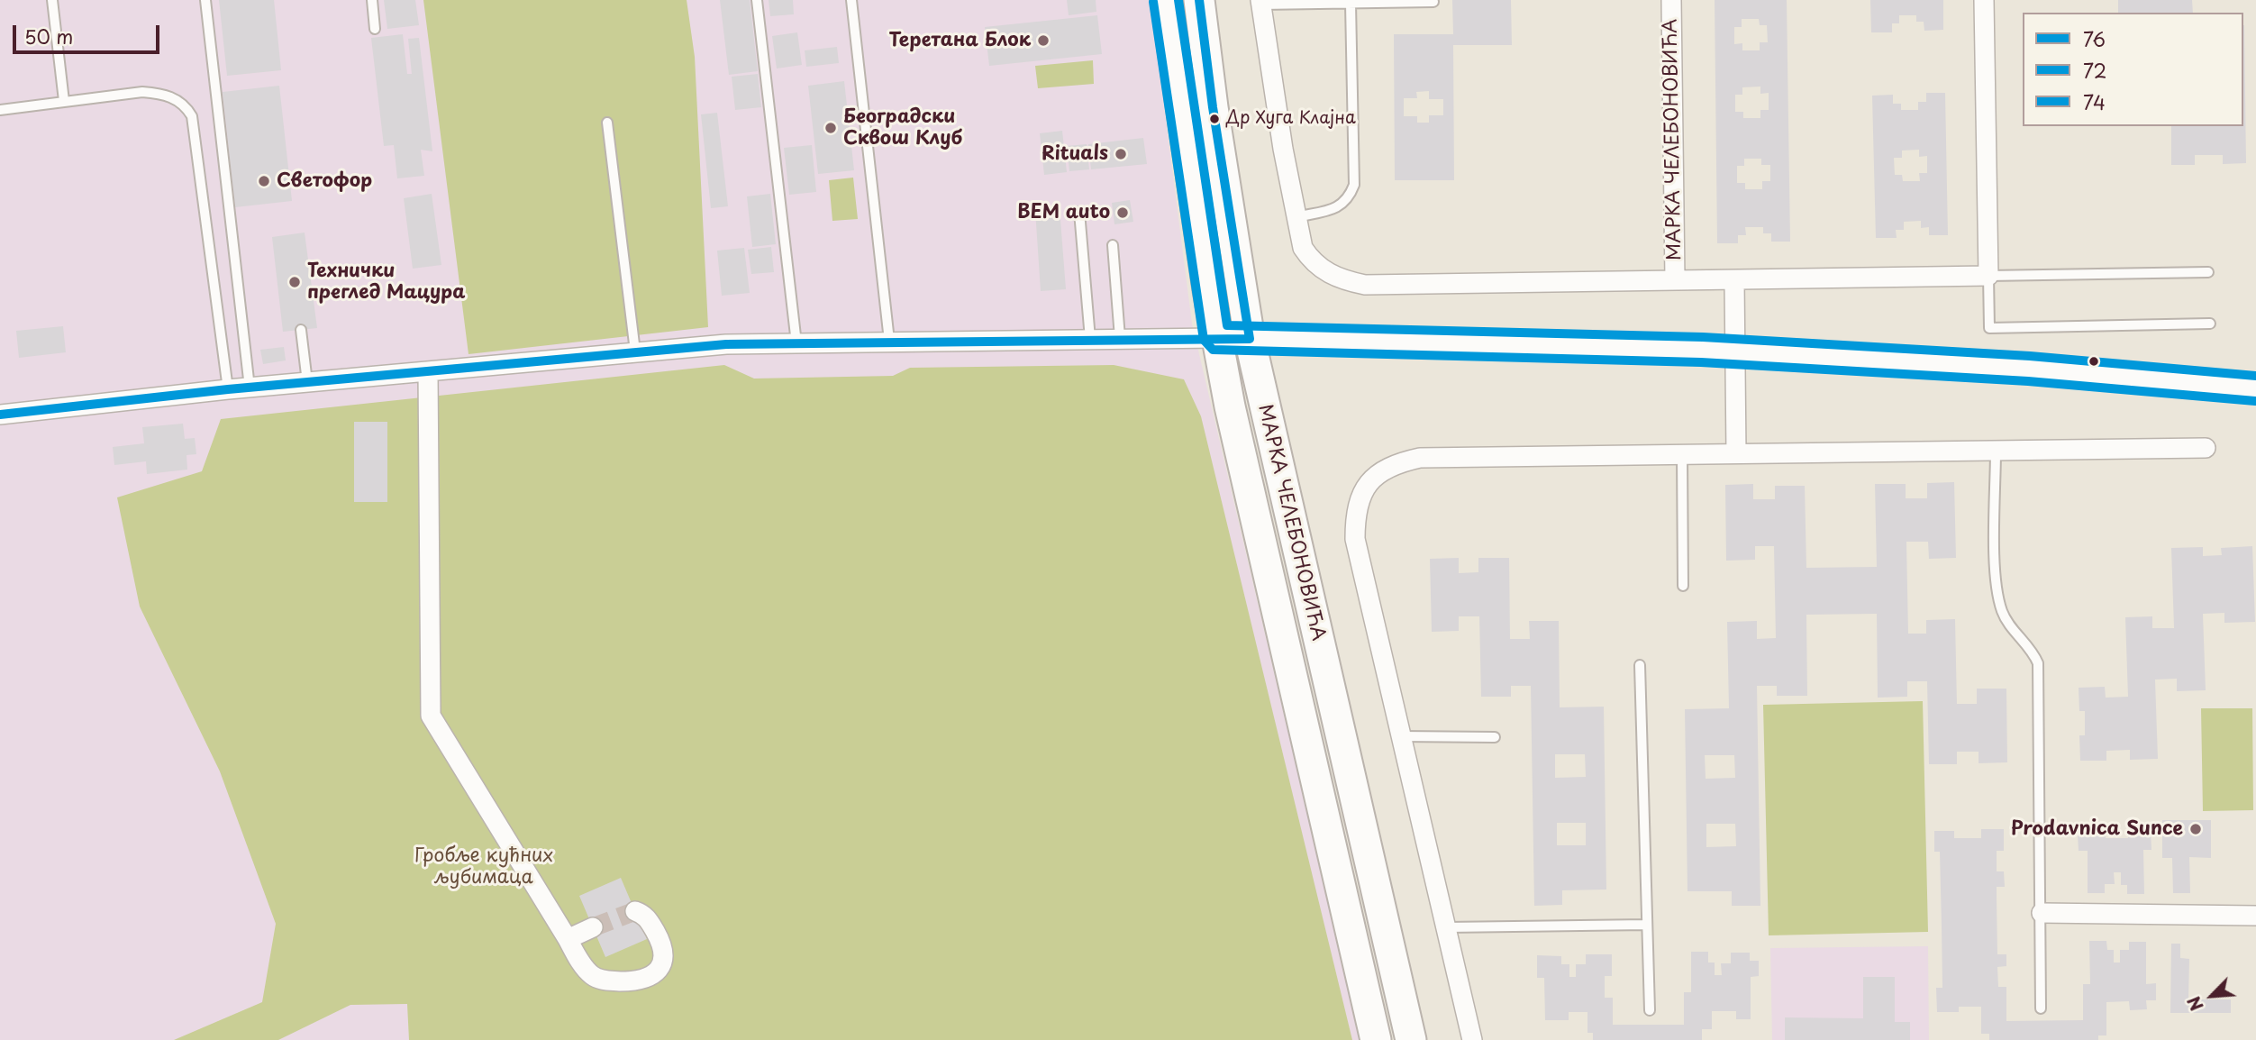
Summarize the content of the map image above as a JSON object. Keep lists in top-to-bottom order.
{
  "streets": {
    "main road": ["МАРКА ЧЕЛЕБОНОВИЋА"]
  },
  "parks": ["Гробље кућних љубимаца"],
  "places": [
    "Теретана Блок",
    "Др Хуга Клајна",
    "Београдски Сквош Клуб",
    "Rituals",
    "Светофор",
    "BEM auto",
    "Технички преглед Мацура",
    "Prodavnica Sunce"
  ],
  "lines": ["transit line 76", "transit line 74", "transit line 72"],
  "legend": ["76", "72", "74"],
  "scale_bar": "50 m",
  "north": "bottom left"
}
